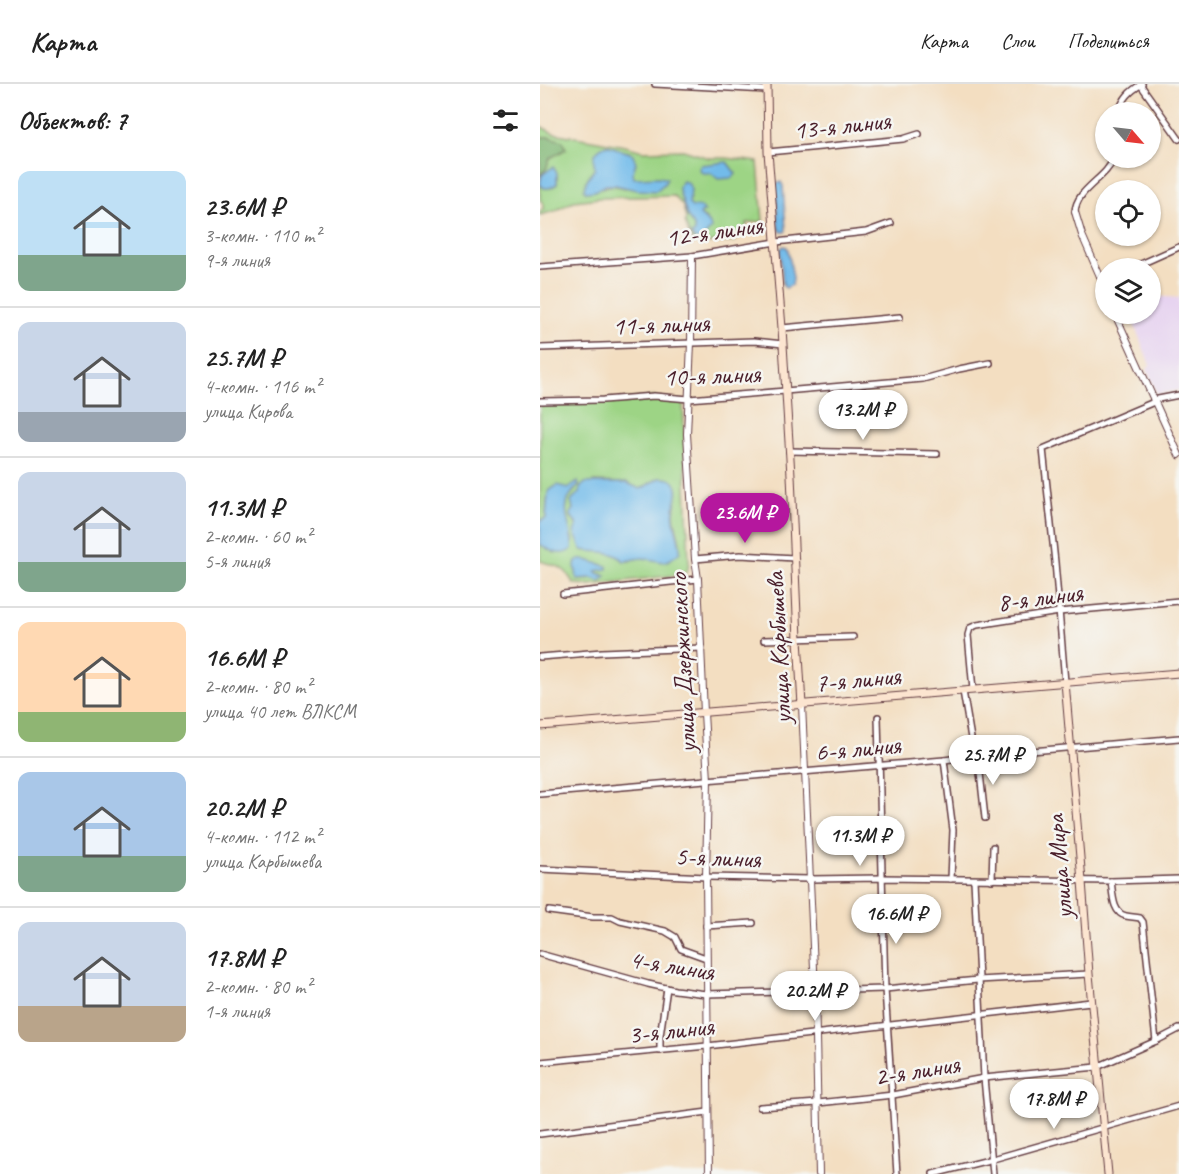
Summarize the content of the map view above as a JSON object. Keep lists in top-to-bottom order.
{
  "streets": {
    "main road": ["улица Карбышева", "7-я линия", "улица Мира"],
    "street": [
      "13-я линия",
      "12-я линия",
      "11-я линия",
      "10-я линия",
      "8-я линия",
      "улица Дзержинского",
      "6-я линия",
      "5-я линия",
      "4-я линия",
      "3-я линия",
      "2-я линия"
    ]
  },
  "crossings": [
    ["13-я линия", "улица Карбышева"],
    ["12-я линия", "улица Карбышева"],
    ["12-я линия", "улица Дзержинского"],
    ["11-я линия", "улица Карбышева"],
    ["11-я линия", "улица Дзержинского"],
    ["10-я линия", "улица Карбышева"],
    ["10-я линия", "улица Дзержинского"],
    ["8-я линия", "7-я линия"],
    ["8-я линия", "улица Мира"],
    ["улица Карбышева", "7-я линия"],
    ["улица Карбышева", "6-я линия"],
    ["улица Карбышева", "5-я линия"],
    ["улица Карбышева", "4-я линия"],
    ["улица Карбышева", "3-я линия"],
    ["улица Карбышева", "2-я линия"],
    ["улица Дзержинского", "7-я линия"],
    ["улица Дзержинского", "6-я линия"],
    ["улица Дзержинского", "5-я линия"],
    ["улица Дзержинского", "4-я линия"],
    ["улица Дзержинского", "3-я линия"],
    ["7-я линия", "улица Мира"],
    ["6-я линия", "улица Мира"],
    ["5-я линия", "улица Мира"],
    ["улица Мира", "4-я линия"],
    ["улица Мира", "3-я линия"],
    ["улица Мира", "2-я линия"]
  ],
  "north": "bottom right",
  "page": {
    "header": "Карта",
    "nav": ["Карта", "Слои", "Поделиться"],
    "heading": "Объектов: 7",
    "list": [
      {
        "name": "23.6M ₽",
        "note": "3-комн. · 110 m² · 9-я линия"
      },
      {
        "name": "25.7M ₽",
        "note": "4-комн. · 116 m² · улица Кирова"
      },
      {
        "name": "11.3M ₽",
        "note": "2-комн. · 60 m² · 5-я линия"
      },
      {
        "name": "16.6M ₽",
        "note": "2-комн. · 80 m² · улица 40 лет ВЛКСМ"
      },
      {
        "name": "20.2M ₽",
        "note": "4-комн. · 112 m² · улица Карбышева"
      },
      {
        "name": "17.8M ₽",
        "note": "2-комн. · 80 m² · 1-я линия"
      }
    ],
    "price": [
      "13.2M ₽",
      "23.6M ₽",
      "25.7M ₽",
      "11.3M ₽",
      "16.6M ₽",
      "20.2M ₽",
      "17.8M ₽"
    ]
  }
}
